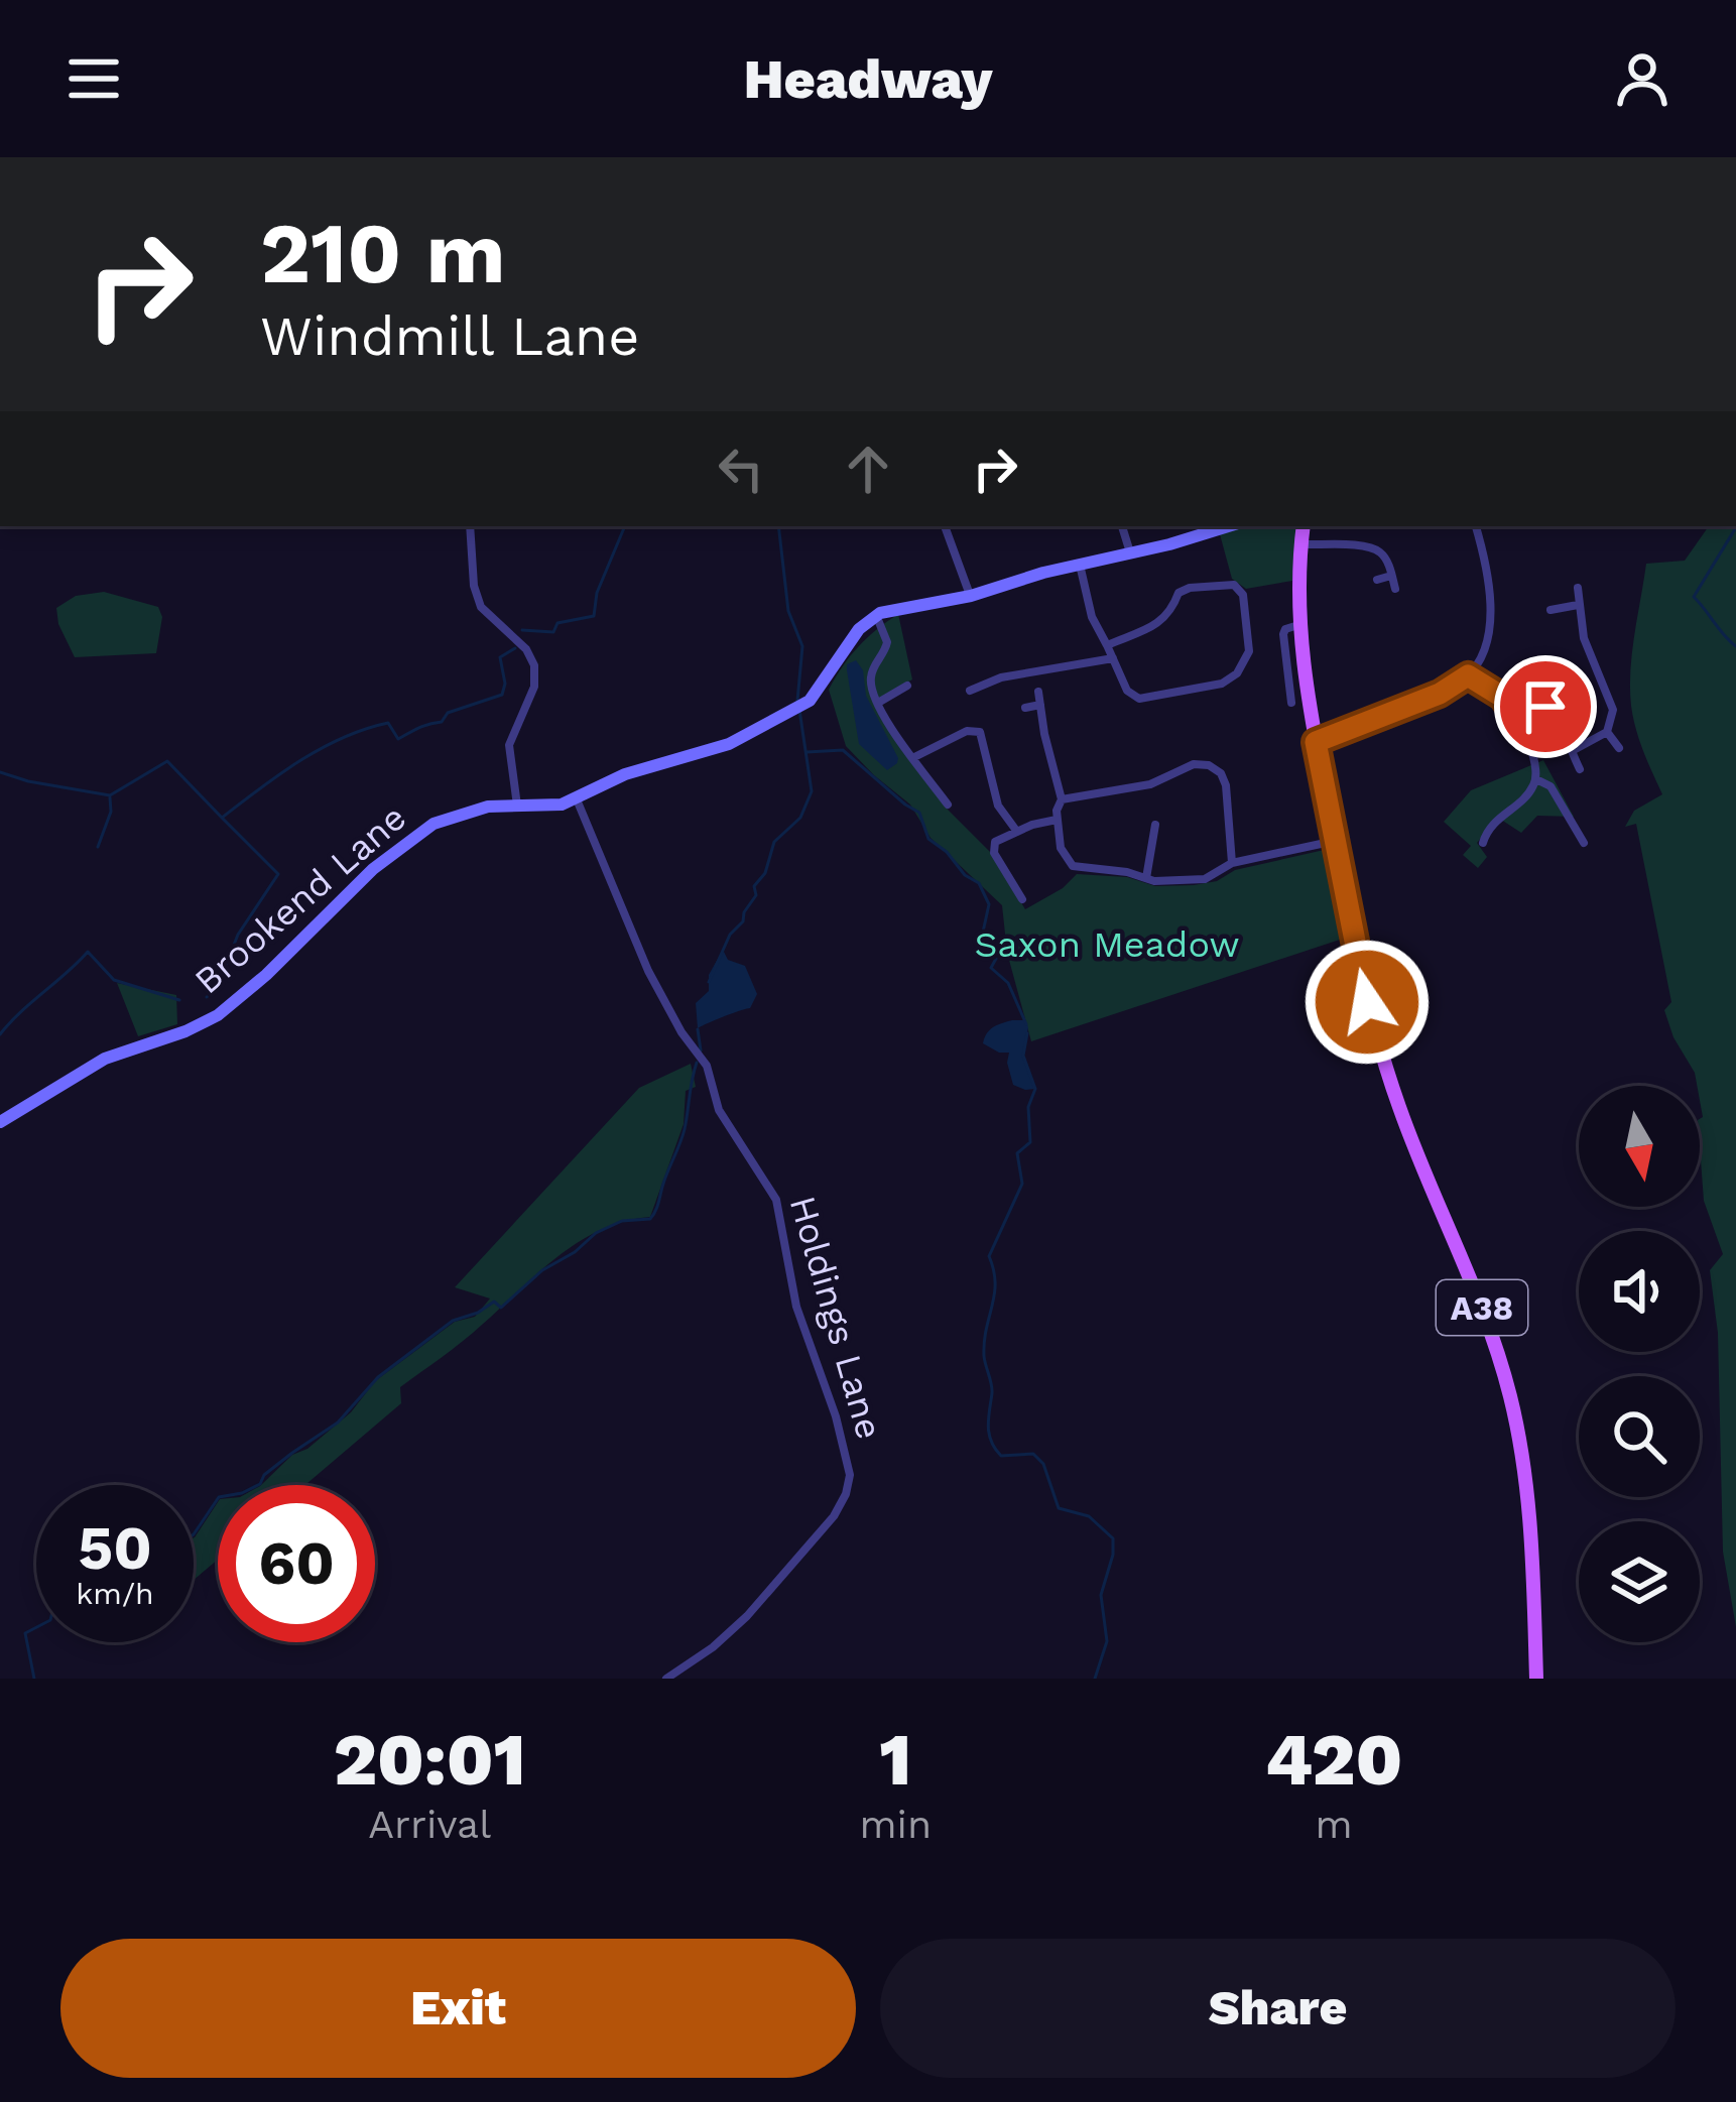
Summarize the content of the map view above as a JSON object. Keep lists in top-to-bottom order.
{
  "streets": {
    "main road": ["A38"],
    "street": ["Brookend Lane", "Holdings Lane"]
  },
  "crossings": [
    ["Brookend Lane", "Holdings Lane"]
  ],
  "parks": ["Saxon Meadow"],
  "north": "bottom",
  "page": {
    "header": "Headway",
    "turn": ["210 m", "Windmill Lane"],
    "speed": "50 km/h",
    "limit": "60",
    "eta": [
      "20:01",
      "Arrival",
      "1",
      "min",
      "420",
      "m"
    ],
    "buttons": ["Exit", "Share"]
  }
}
